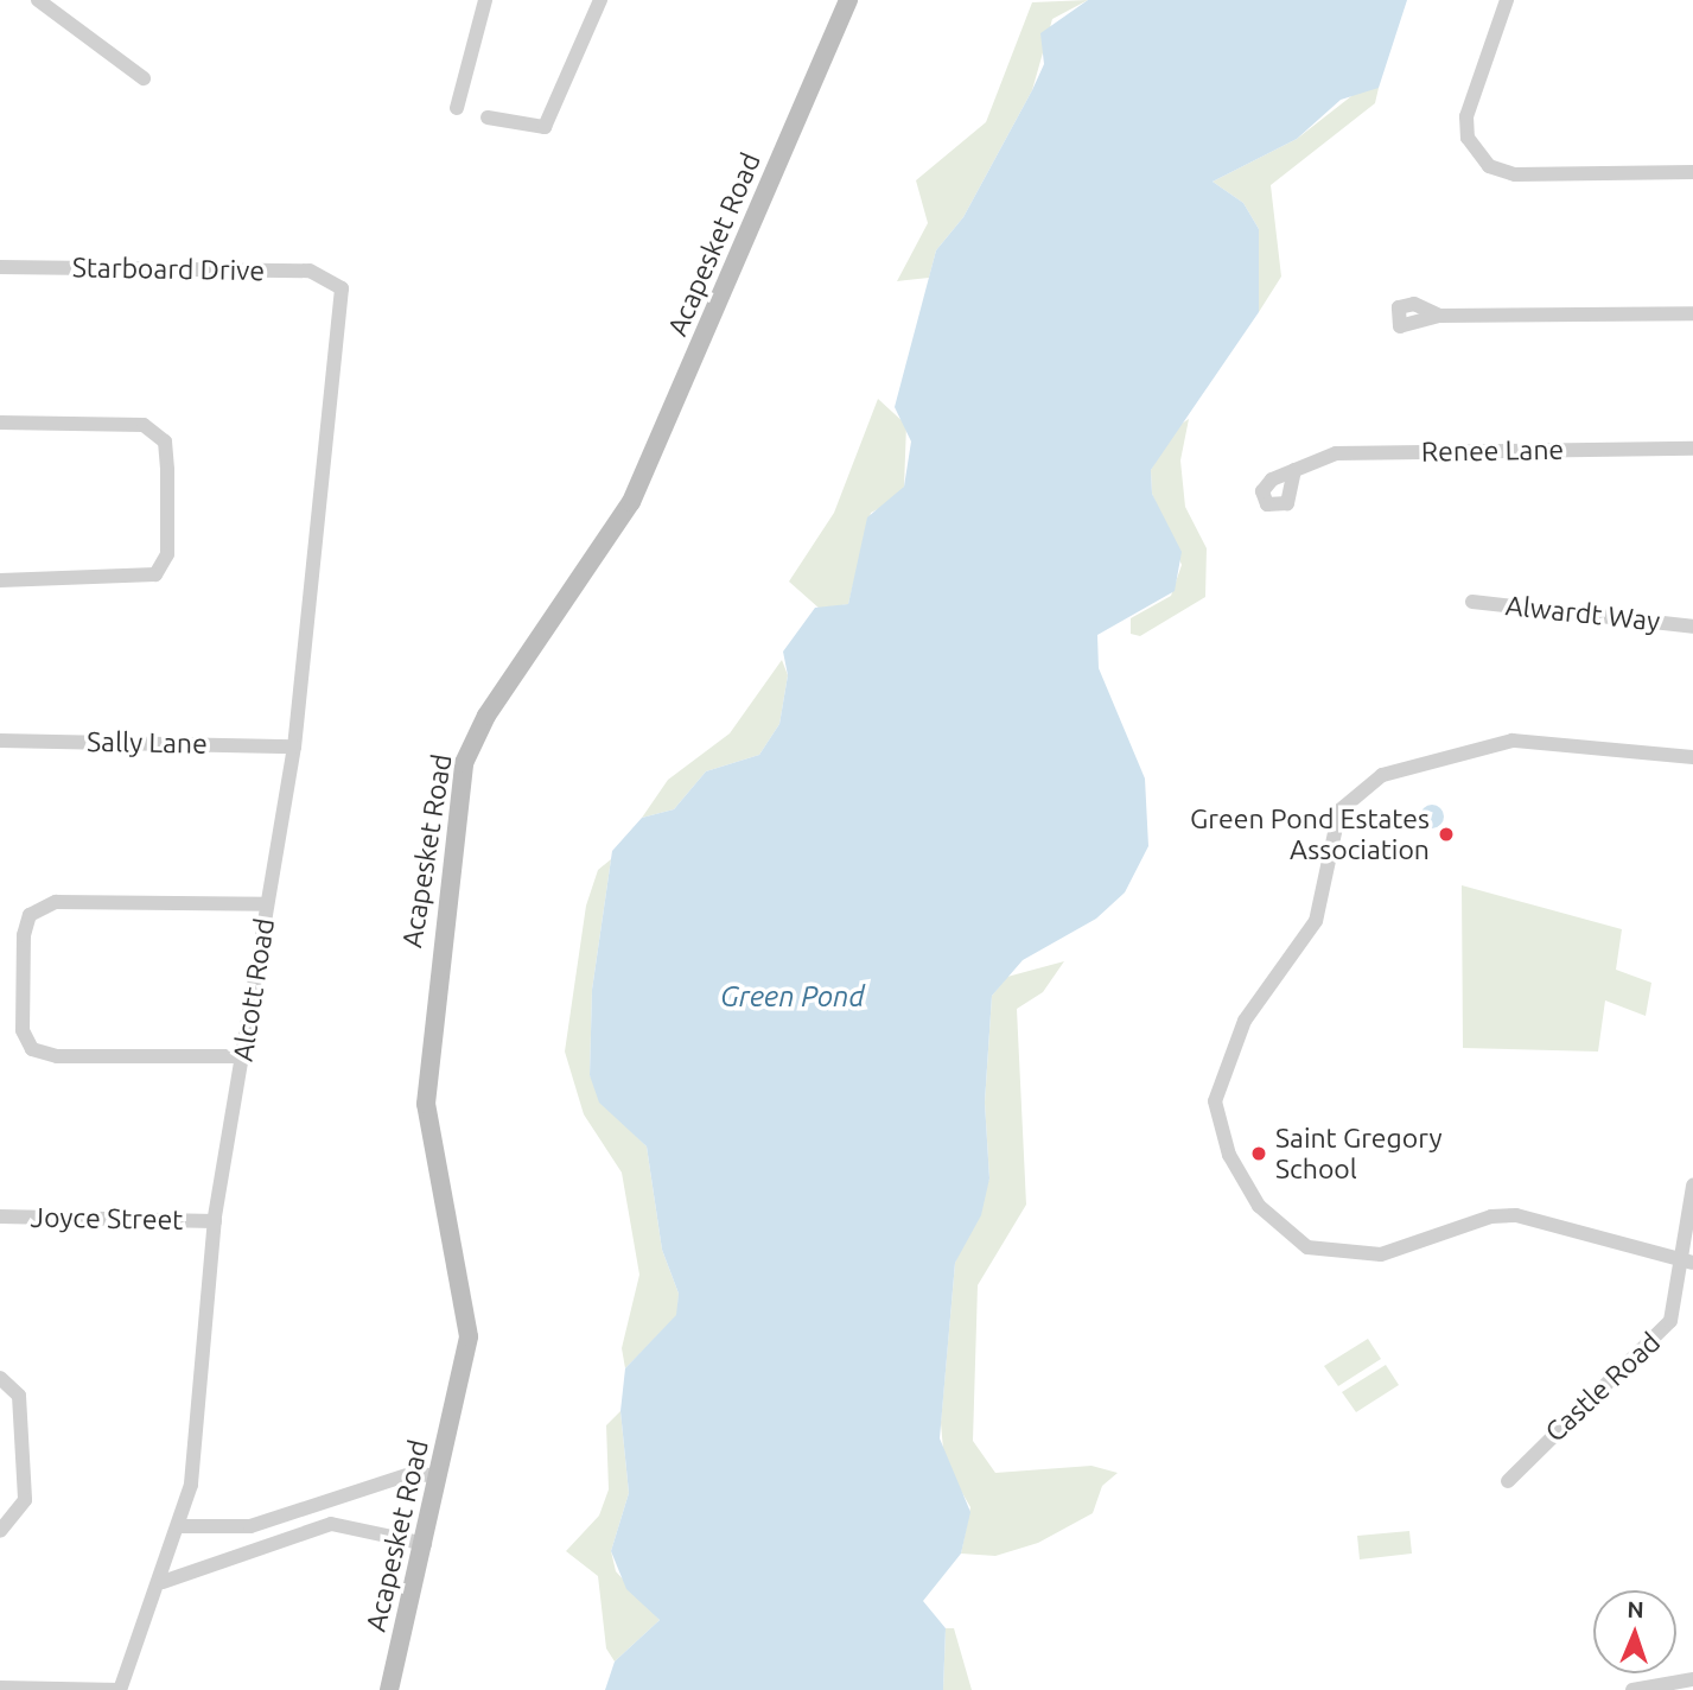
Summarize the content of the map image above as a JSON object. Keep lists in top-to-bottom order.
{
  "streets": {
    "main road": ["Acapesket Road"],
    "street": [
      "Starboard Drive",
      "Renee Lane",
      "Alwardt Way",
      "Sally Lane",
      "Alcott Road",
      "Joyce Street",
      "Castle Road"
    ]
  },
  "crossings": [
    ["Starboard Drive", "Alcott Road"],
    ["Sally Lane", "Alcott Road"],
    ["Alcott Road", "Joyce Street"]
  ],
  "water": ["Green Pond"],
  "places": ["Green Pond Estates Association", "Saint Gregory School"],
  "north": "top"
}
